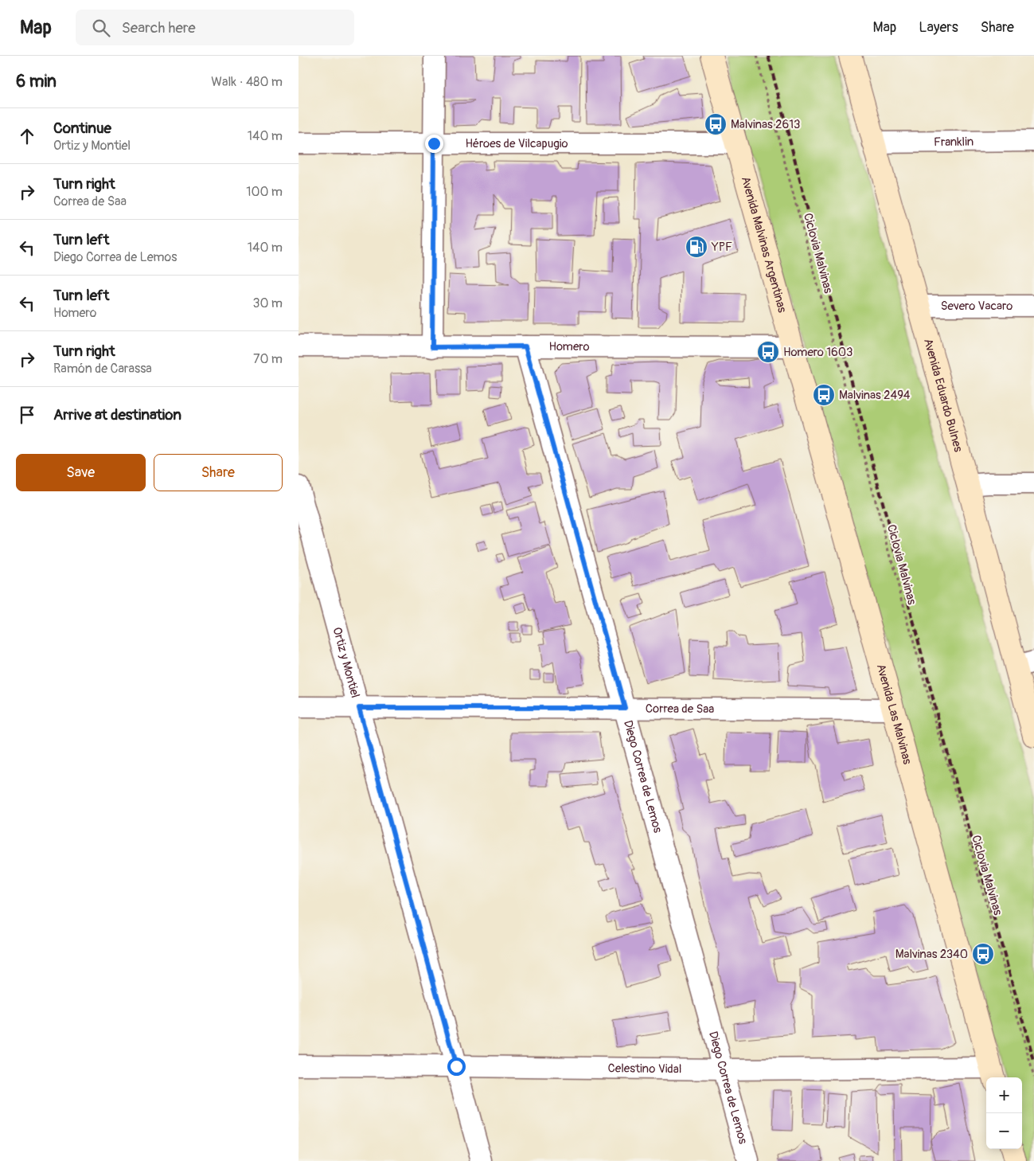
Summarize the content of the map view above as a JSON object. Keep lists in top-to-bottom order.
{
  "streets": {
    "main road": ["Avenida Malvinas Argentinas", "Avenida Eduardo Bulnes", "Avenida Las Malvinas"],
    "street": [
      "Franklin",
      "Héroes de Vilcapugio",
      "Severo Vacaro",
      "Homero",
      "Ortiz y Montiel",
      "Correa de Saa",
      "Diego Correa de Lemos",
      "Celestino Vidal"
    ],
    "path": ["Ciclovia Malvinas"]
  },
  "crossings": [
    ["Franklin", "Avenida Eduardo Bulnes"],
    ["Héroes de Vilcapugio", "Avenida Malvinas Argentinas"],
    ["Avenida Malvinas Argentinas", "Homero"],
    ["Avenida Malvinas Argentinas", "Avenida Las Malvinas"],
    ["Severo Vacaro", "Avenida Eduardo Bulnes"],
    ["Homero", "Avenida Las Malvinas"],
    ["Homero", "Diego Correa de Lemos"],
    ["Ortiz y Montiel", "Correa de Saa"],
    ["Ortiz y Montiel", "Celestino Vidal"],
    ["Correa de Saa", "Avenida Las Malvinas"],
    ["Correa de Saa", "Diego Correa de Lemos"],
    ["Avenida Las Malvinas", "Celestino Vidal"],
    ["Diego Correa de Lemos", "Celestino Vidal"]
  ],
  "places": {
    "bus stop": [
      "Malvinas 2613",
      "Homero 1603",
      "Malvinas 2494",
      "Malvinas 2340"
    ],
    "fuel station": ["YPF"]
  },
  "page": {
    "header": "Map",
    "search": "Search here",
    "nav": ["Map", "Layers", "Share"],
    "heading": ["6 min", "Walk · 480 m"],
    "list": [
      ["Continue", "Ortiz y Montiel", "140 m"],
      ["Turn right", "Correa de Saa", "100 m"],
      ["Turn left", "Diego Correa de Lemos", "140 m"],
      ["Turn left", "Homero", "30 m"],
      ["Turn right", "Ramón de Carassa", "70 m"],
      "Arrive at destination"
    ],
    "buttons": ["Save", "Share"],
    "map_buttons": ["+", "−"]
  }
}
